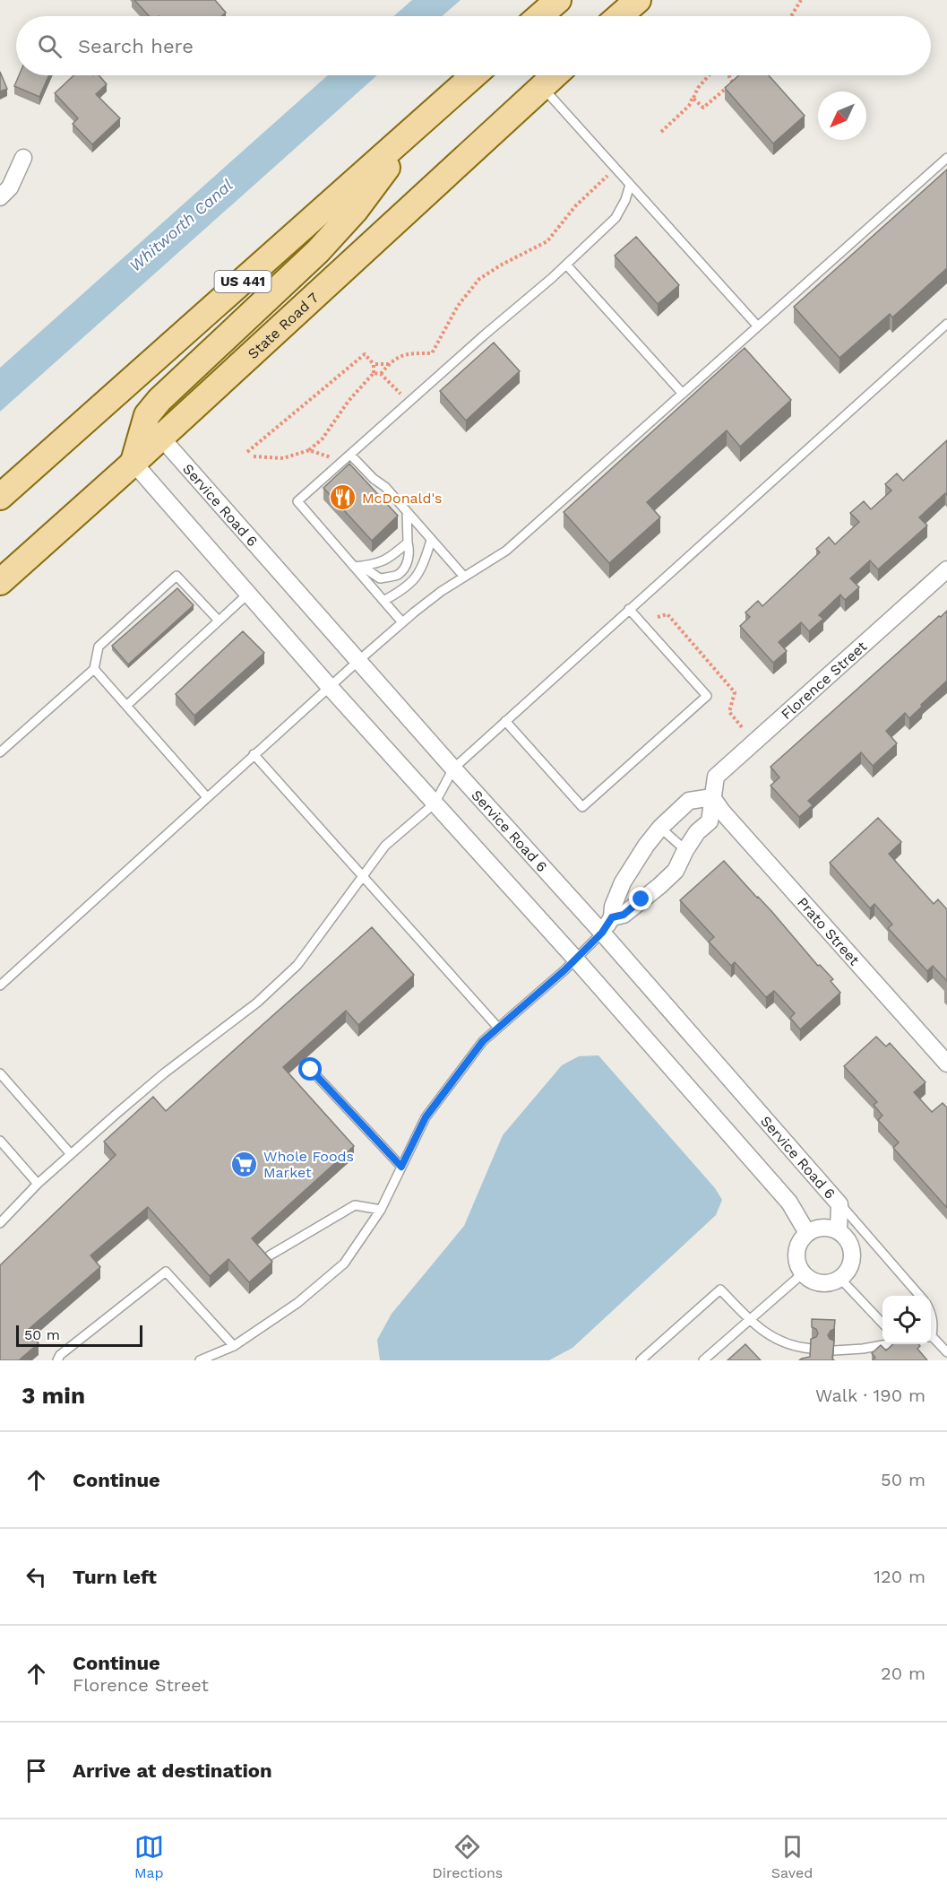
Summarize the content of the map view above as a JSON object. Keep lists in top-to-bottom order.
{
  "streets": {
    "main road": ["US 441", "State Road 7"],
    "street": ["Service Road 6", "Florence Street", "Prato Street"]
  },
  "crossings": [
    ["State Road 7", "Service Road 6"],
    ["Service Road 6", "Florence Street"],
    ["Florence Street", "Prato Street"]
  ],
  "water": ["Whitworth Canal"],
  "places": {
    "restaurant": ["McDonald's"],
    "supermarket": ["Whole Foods Market"]
  },
  "scale_bar": "50 m",
  "north": "bottom left",
  "page": {
    "search": "Search here",
    "scale": "50 m",
    "heading": ["3 min", "Walk · 190 m"],
    "list": [
      ["Continue", "50 m"],
      ["Turn left", "120 m"],
      ["Continue", "Florence Street", "20 m"],
      "Arrive at destination"
    ],
    "nav": ["Map", "Directions", "Saved"]
  }
}
